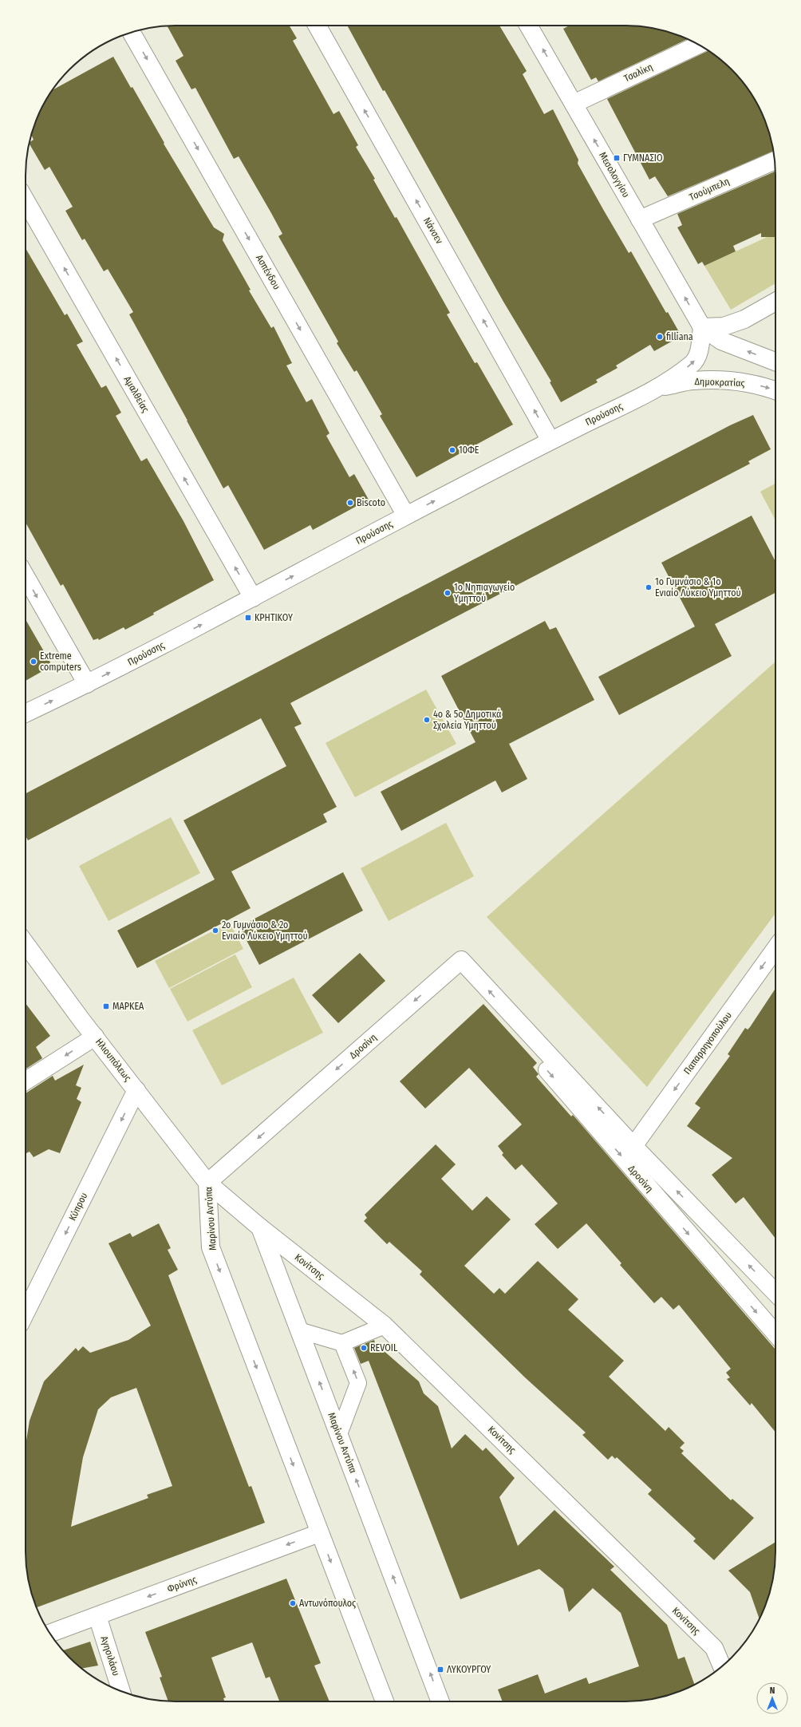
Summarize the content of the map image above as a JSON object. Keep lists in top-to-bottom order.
{
  "streets": {
    "street": [
      "Τσαλίκη",
      "Μεσολογγίου",
      "Τσούμπελη",
      "Νάνσεν",
      "Ασπένδου",
      "Δημοκρατίας",
      "Αμαλθείας",
      "Προύσσης",
      "Παπαρρηγοπούλου",
      "Δροσίνη",
      "Ηλιουπόλεως",
      "Κύπρου",
      "Μαρίνου Αντύπα",
      "Κονίτσης",
      "Φρύνης",
      "Αγησιλάου"
    ]
  },
  "crossings": [
    ["Τσαλίκη", "Μεσολογγίου"],
    ["Μεσολογγίου", "Τσούμπελη"],
    ["Μεσολογγίου", "Προύσσης"],
    ["Νάνσεν", "Προύσσης"],
    ["Ασπένδου", "Προύσσης"],
    ["Δημοκρατίας", "Προύσσης"],
    ["Αμαλθείας", "Προύσσης"],
    ["Παπαρρηγοπούλου", "Δροσίνη"],
    ["Δροσίνη", "Ηλιουπόλεως"],
    ["Δροσίνη", "Μαρίνου Αντύπα"],
    ["Ηλιουπόλεως", "Κύπρου"],
    ["Ηλιουπόλεως", "Μαρίνου Αντύπα"],
    ["Μαρίνου Αντύπα", "Κονίτσης"],
    ["Μαρίνου Αντύπα", "Φρύνης"],
    ["Φρύνης", "Αγησιλάου"]
  ],
  "one_way": [
    "Μεσολογγίου",
    "Νάνσεν",
    "Ασπένδου",
    "Αμαλθείας",
    "Προύσσης",
    "Παπαρρηγοπούλου",
    "Κύπρου",
    "Φρύνης"
  ],
  "places": {
    "transit": [
      "ΓΥΜΝΑΣΙΟ",
      "ΚΡΗΤΙΚΟΥ",
      "ΜΑΡΚΕΑ",
      "ΛΥΚΟΥΡΓΟΥ"
    ],
    "other": [
      "filliana",
      "10ΦΕ",
      "Biscoto",
      "1ο Γυμνάσιο & 1ο Ενιαίο Λύκειο Υμηττού",
      "1ο Νηπιαγωγείο Υμηττού",
      "Extreme computers",
      "4ο & 5ο Δημοτικά Σχολεία Υμηττού",
      "2ο Γυμνάσιο & 2ο Ενιαίο Λύκειο Υμηττού",
      "REVOIL",
      "Αντωνόπουλος"
    ]
  },
  "north": "top"
}
